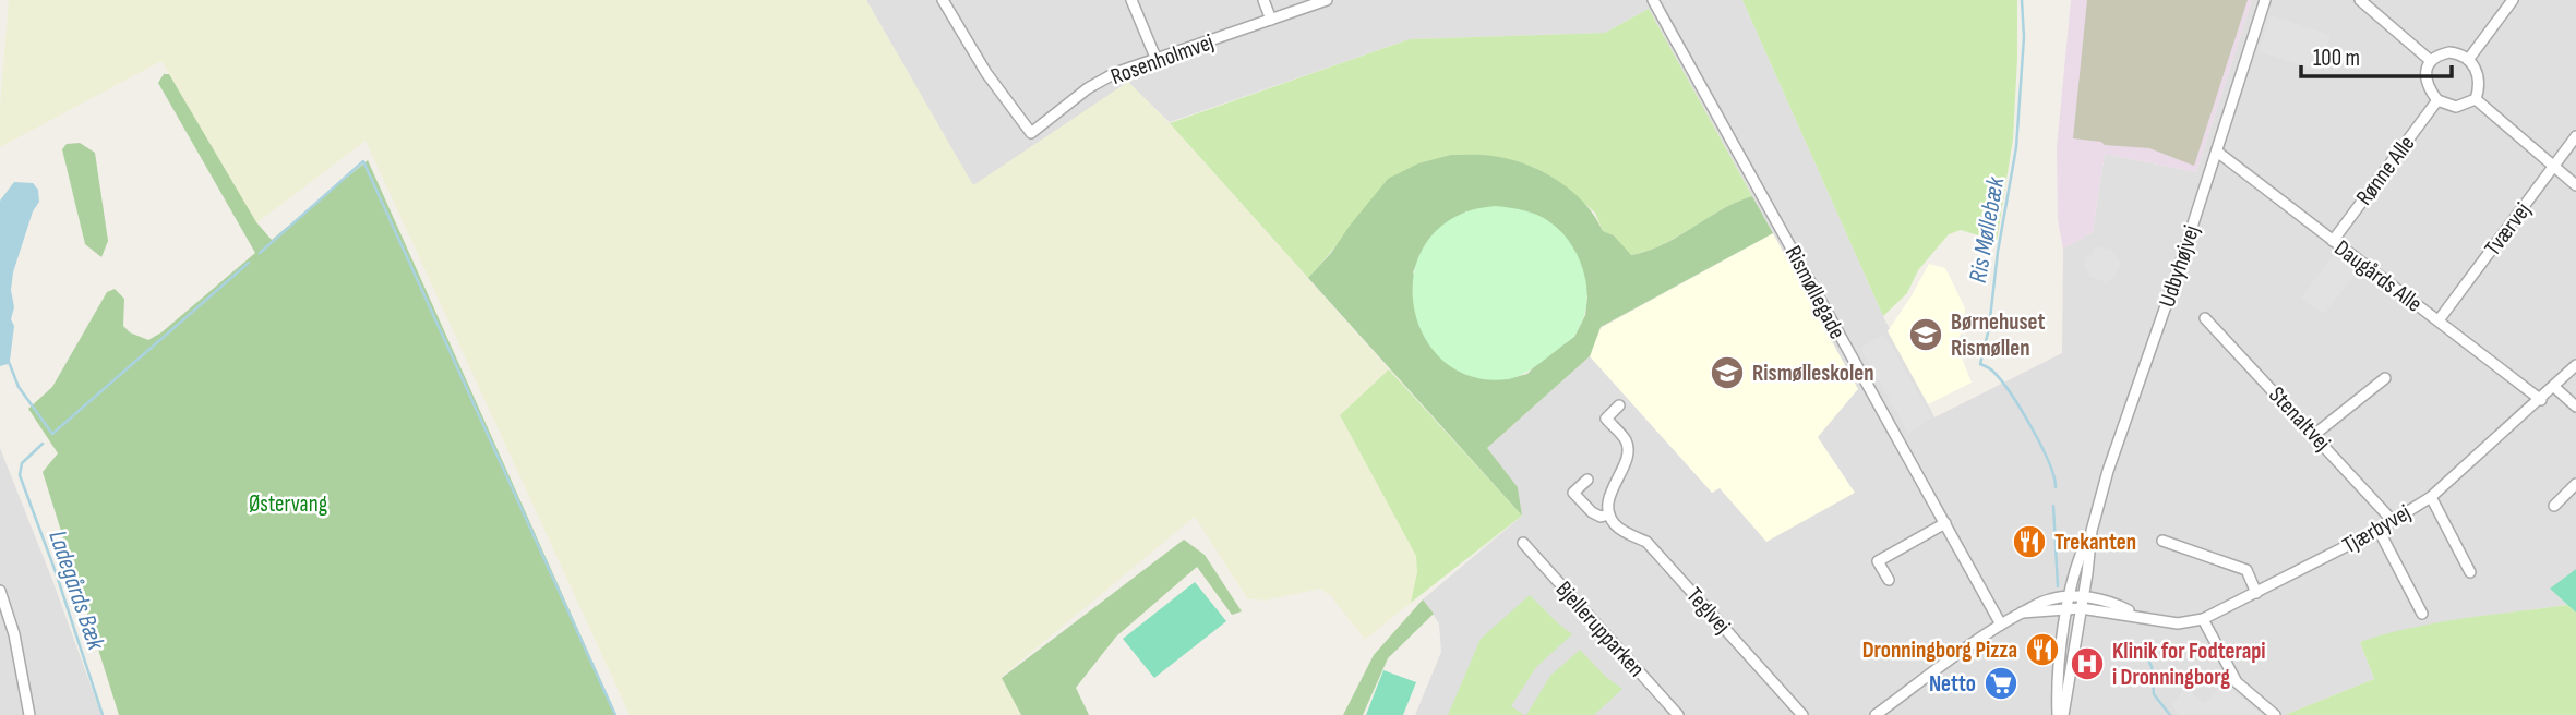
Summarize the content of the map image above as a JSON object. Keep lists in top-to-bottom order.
{
  "streets": {
    "street": [
      "Rosenholmvej",
      "Rønne Alle",
      "Tværvej",
      "Udbyhøjvej",
      "Daugårds Alle",
      "Rismøllegade",
      "Stenaltvej",
      "Tjærbyvej",
      "Teglvej",
      "Bjellerupparken"
    ]
  },
  "crossings": [
    ["Rønne Alle", "Daugårds Alle"],
    ["Tværvej", "Daugårds Alle"],
    ["Udbyhøjvej", "Daugårds Alle"],
    ["Udbyhøjvej", "Tjærbyvej"],
    ["Daugårds Alle", "Tjærbyvej"],
    ["Rismøllegade", "Tjærbyvej"],
    ["Stenaltvej", "Tjærbyvej"]
  ],
  "water": ["Ris Møllebæk", "Ladegårds Bæk"],
  "parks": ["Østervang"],
  "places": {
    "school or university": ["Børnehuset Rismøllen", "Rismølleskolen"],
    "restaurant": ["Trekanten", "Dronningborg Pizza"],
    "hospital": ["Klinik for Fodterapi i Dronningborg"],
    "supermarket": ["Netto"]
  },
  "scale_bar": "100 m"
}
